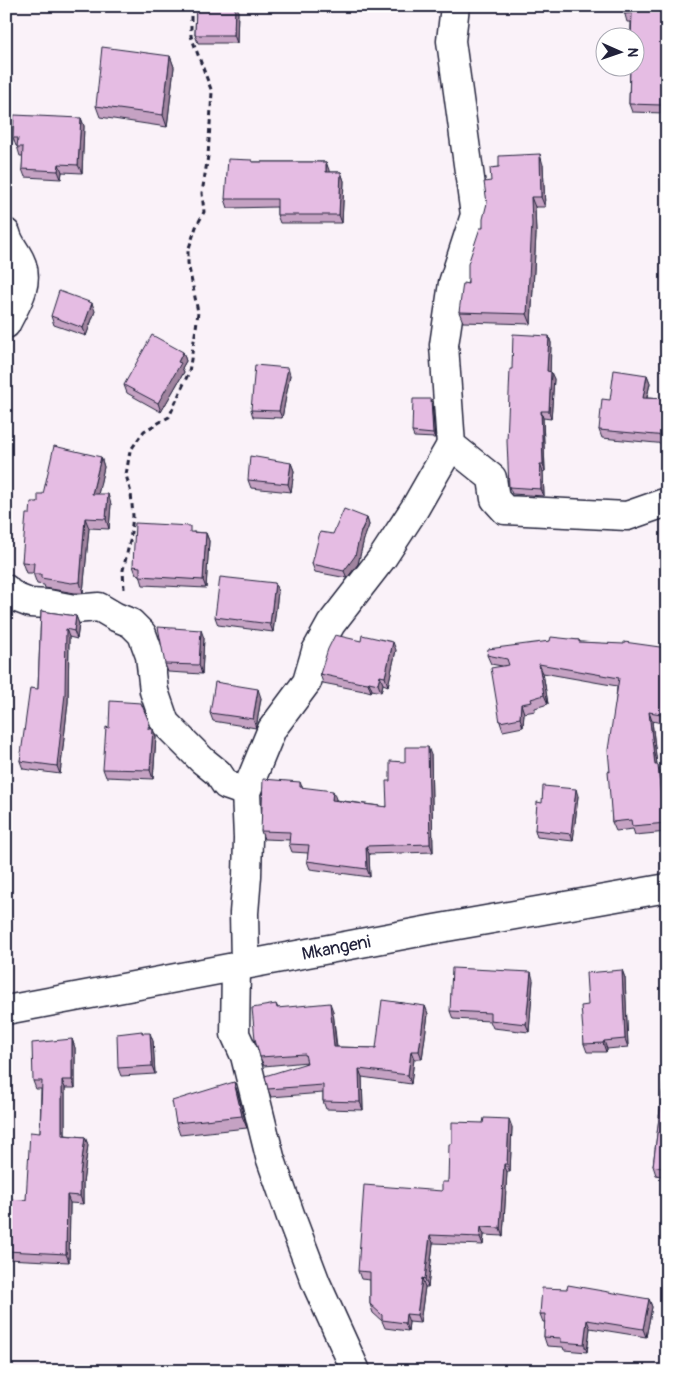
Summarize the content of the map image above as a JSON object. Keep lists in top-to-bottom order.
{
  "streets": {
    "street": ["Mkangeni"]
  },
  "north": "right"
}
